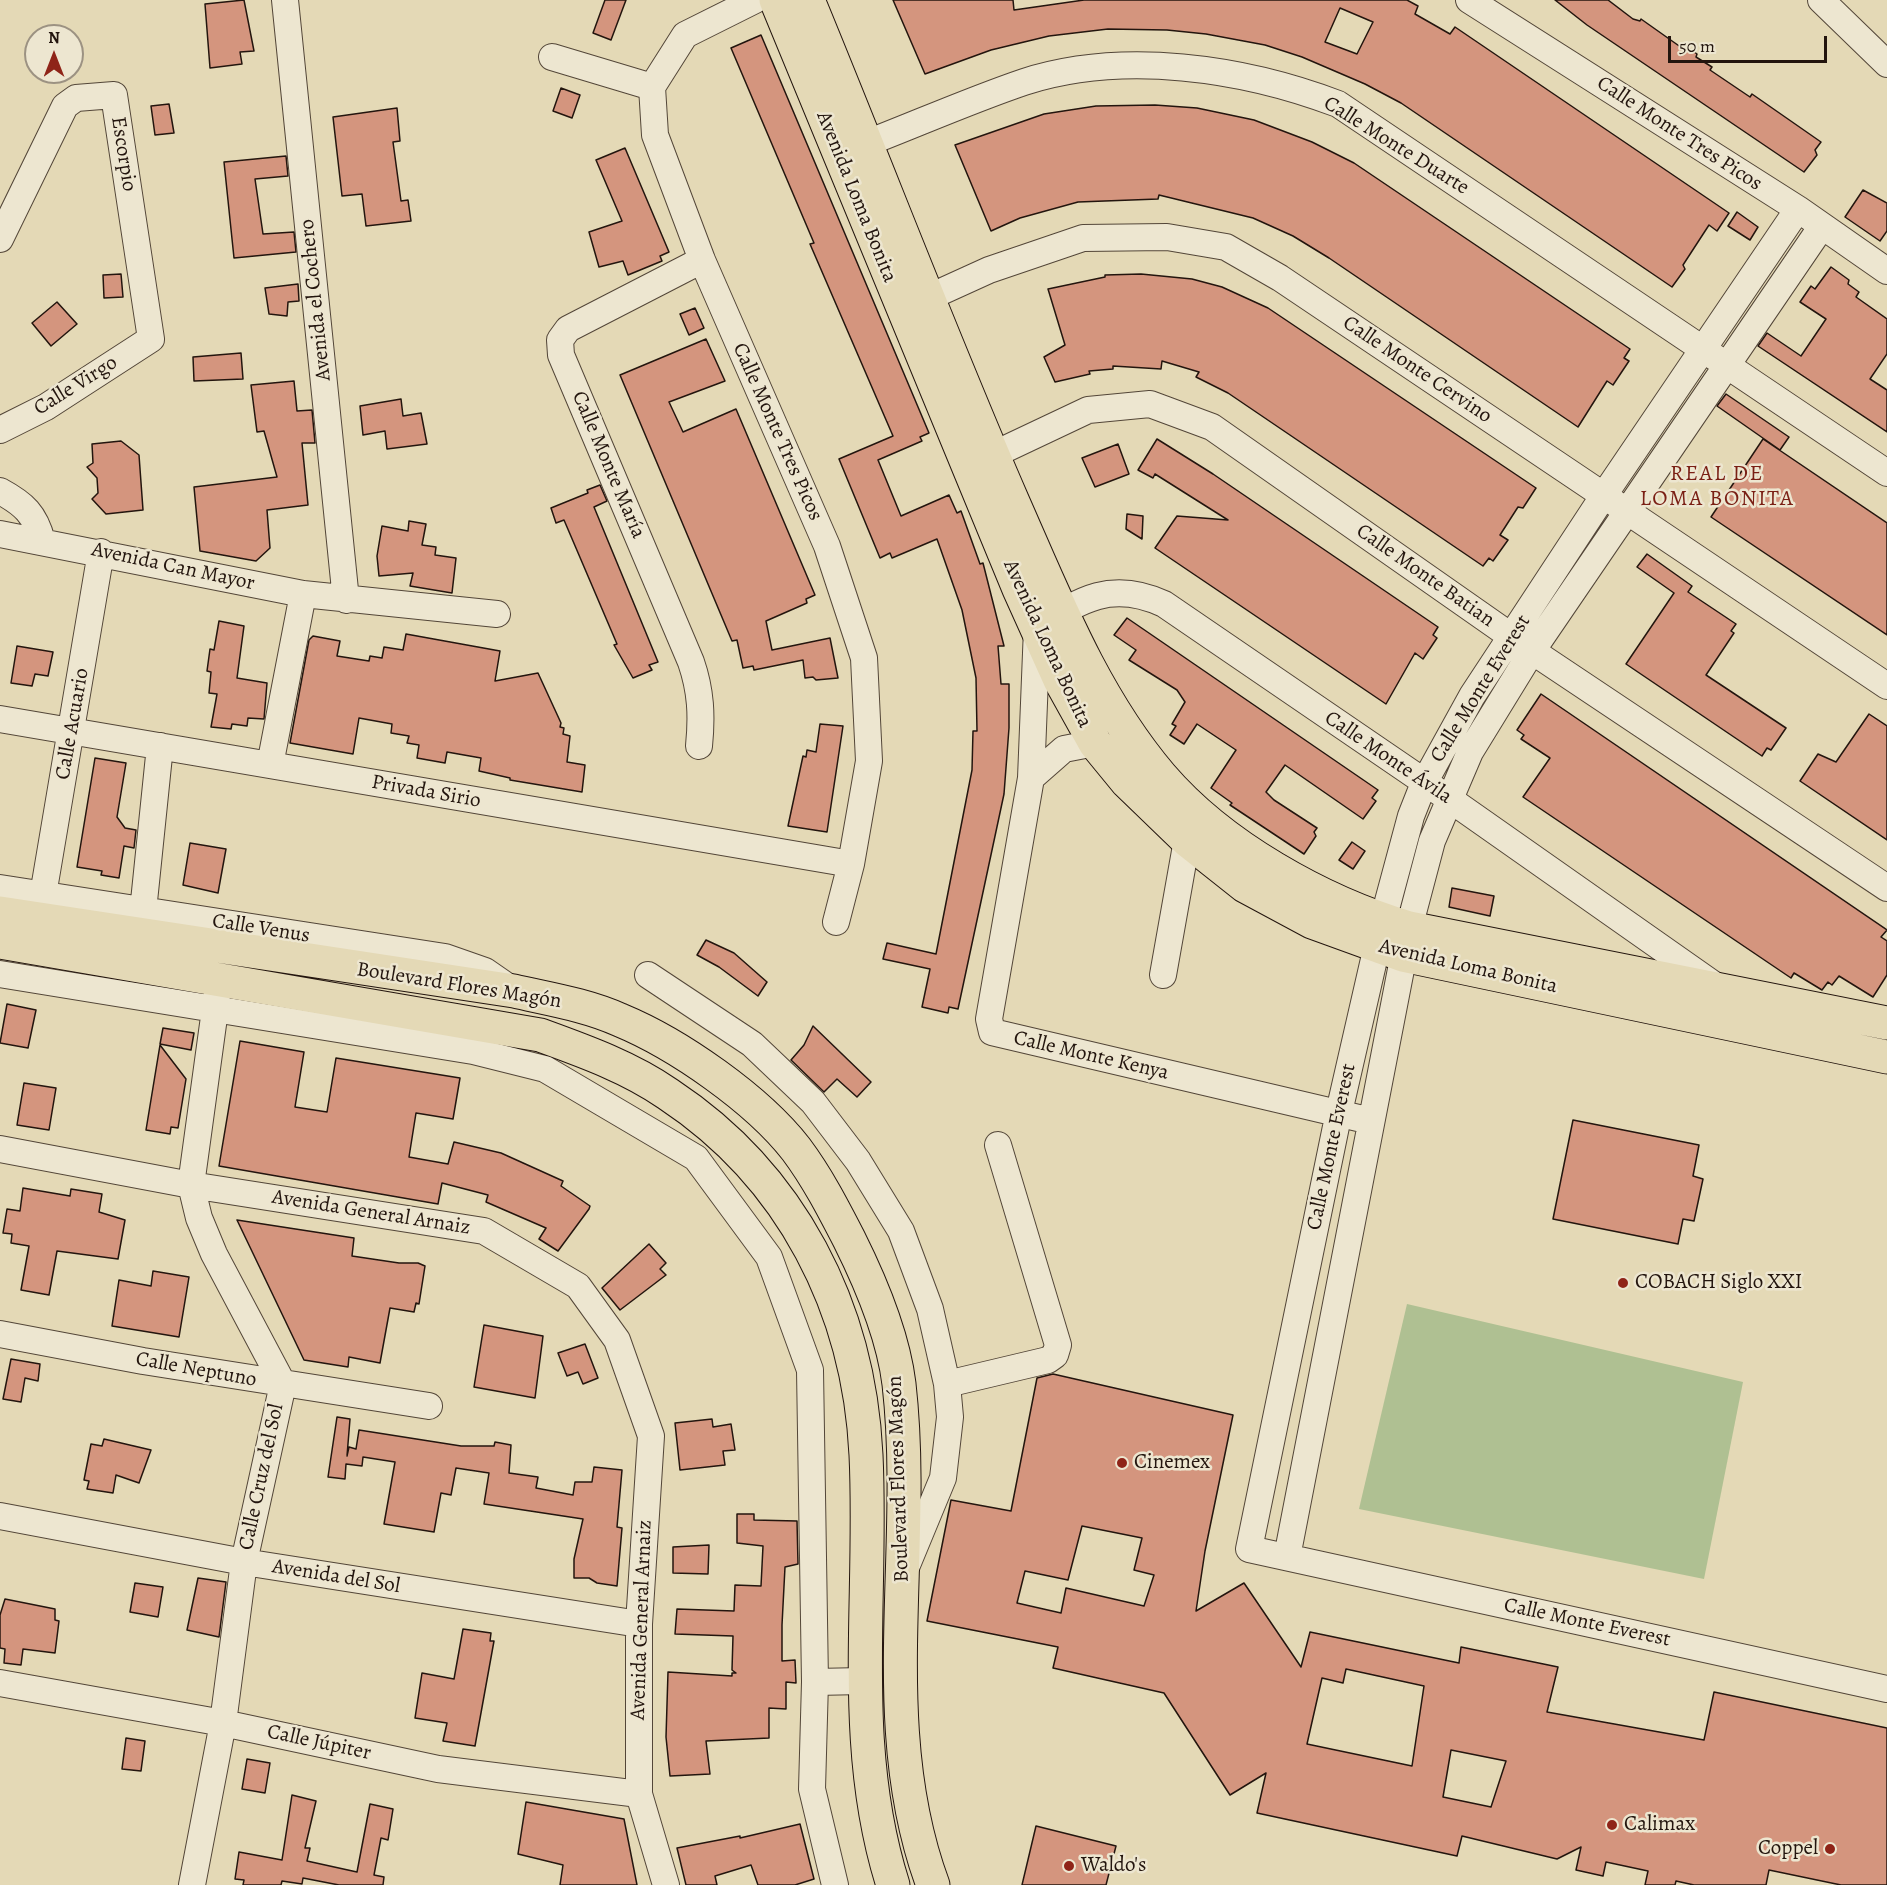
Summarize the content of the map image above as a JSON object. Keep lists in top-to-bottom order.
{
  "streets": {
    "main road": ["Avenida Loma Bonita", "Boulevard Flores Magón"],
    "street": [
      "Calle Monte Tres Picos",
      "Calle Monte Duarte",
      "Escorpio",
      "Avenida el Cochero",
      "Calle Monte Cervino",
      "Calle Virgo",
      "Calle Monte María",
      "Avenida Can Mayor",
      "Calle Monte Batian",
      "Calle Monte Everest",
      "Calle Acuario",
      "Calle Monte Ávila",
      "Privada Sirio",
      "Calle Venus",
      "Calle Monte Kenya",
      "Avenida General Arnaiz",
      "Calle Neptuno",
      "Calle Cruz del Sol",
      "Avenida del Sol",
      "Calle Júpiter"
    ]
  },
  "crossings": [
    ["Calle Monte Tres Picos", "Calle Monte María"],
    ["Calle Monte Tres Picos", "Calle Monte Everest"],
    ["Calle Monte Tres Picos", "Privada Sirio"],
    ["Calle Monte Duarte", "Avenida Loma Bonita"],
    ["Calle Monte Duarte", "Calle Monte Everest"],
    ["Escorpio", "Calle Virgo"],
    ["Avenida Loma Bonita", "Calle Monte Cervino"],
    ["Avenida Loma Bonita", "Calle Monte Batian"],
    ["Avenida Loma Bonita", "Calle Monte Everest"],
    ["Avenida Loma Bonita", "Calle Monte Ávila"],
    ["Avenida Loma Bonita", "Calle Monte Kenya"],
    ["Avenida el Cochero", "Avenida Can Mayor"],
    ["Calle Monte Cervino", "Calle Monte Everest"],
    ["Avenida Can Mayor", "Calle Acuario"],
    ["Calle Monte Batian", "Calle Monte Everest"],
    ["Calle Monte Everest", "Calle Monte Ávila"],
    ["Calle Monte Everest", "Calle Monte Kenya"],
    ["Calle Acuario", "Privada Sirio"],
    ["Calle Acuario", "Calle Venus"],
    ["Calle Monte Ávila", "Calle Monte Kenya"],
    ["Calle Venus", "Boulevard Flores Magón"],
    ["Boulevard Flores Magón", "Calle Cruz del Sol"],
    ["Avenida General Arnaiz", "Calle Cruz del Sol"],
    ["Avenida General Arnaiz", "Avenida del Sol"],
    ["Avenida General Arnaiz", "Calle Júpiter"],
    ["Calle Neptuno", "Calle Cruz del Sol"],
    ["Calle Cruz del Sol", "Avenida del Sol"],
    ["Calle Cruz del Sol", "Calle Júpiter"]
  ],
  "districts": ["REAL DE LOMA BONITA"],
  "places": [
    "COBACH Siglo XXI",
    "Cinemex",
    "Calimax",
    "Coppel",
    "Waldo's"
  ],
  "scale_bar": "50 m",
  "north": "top"
}
